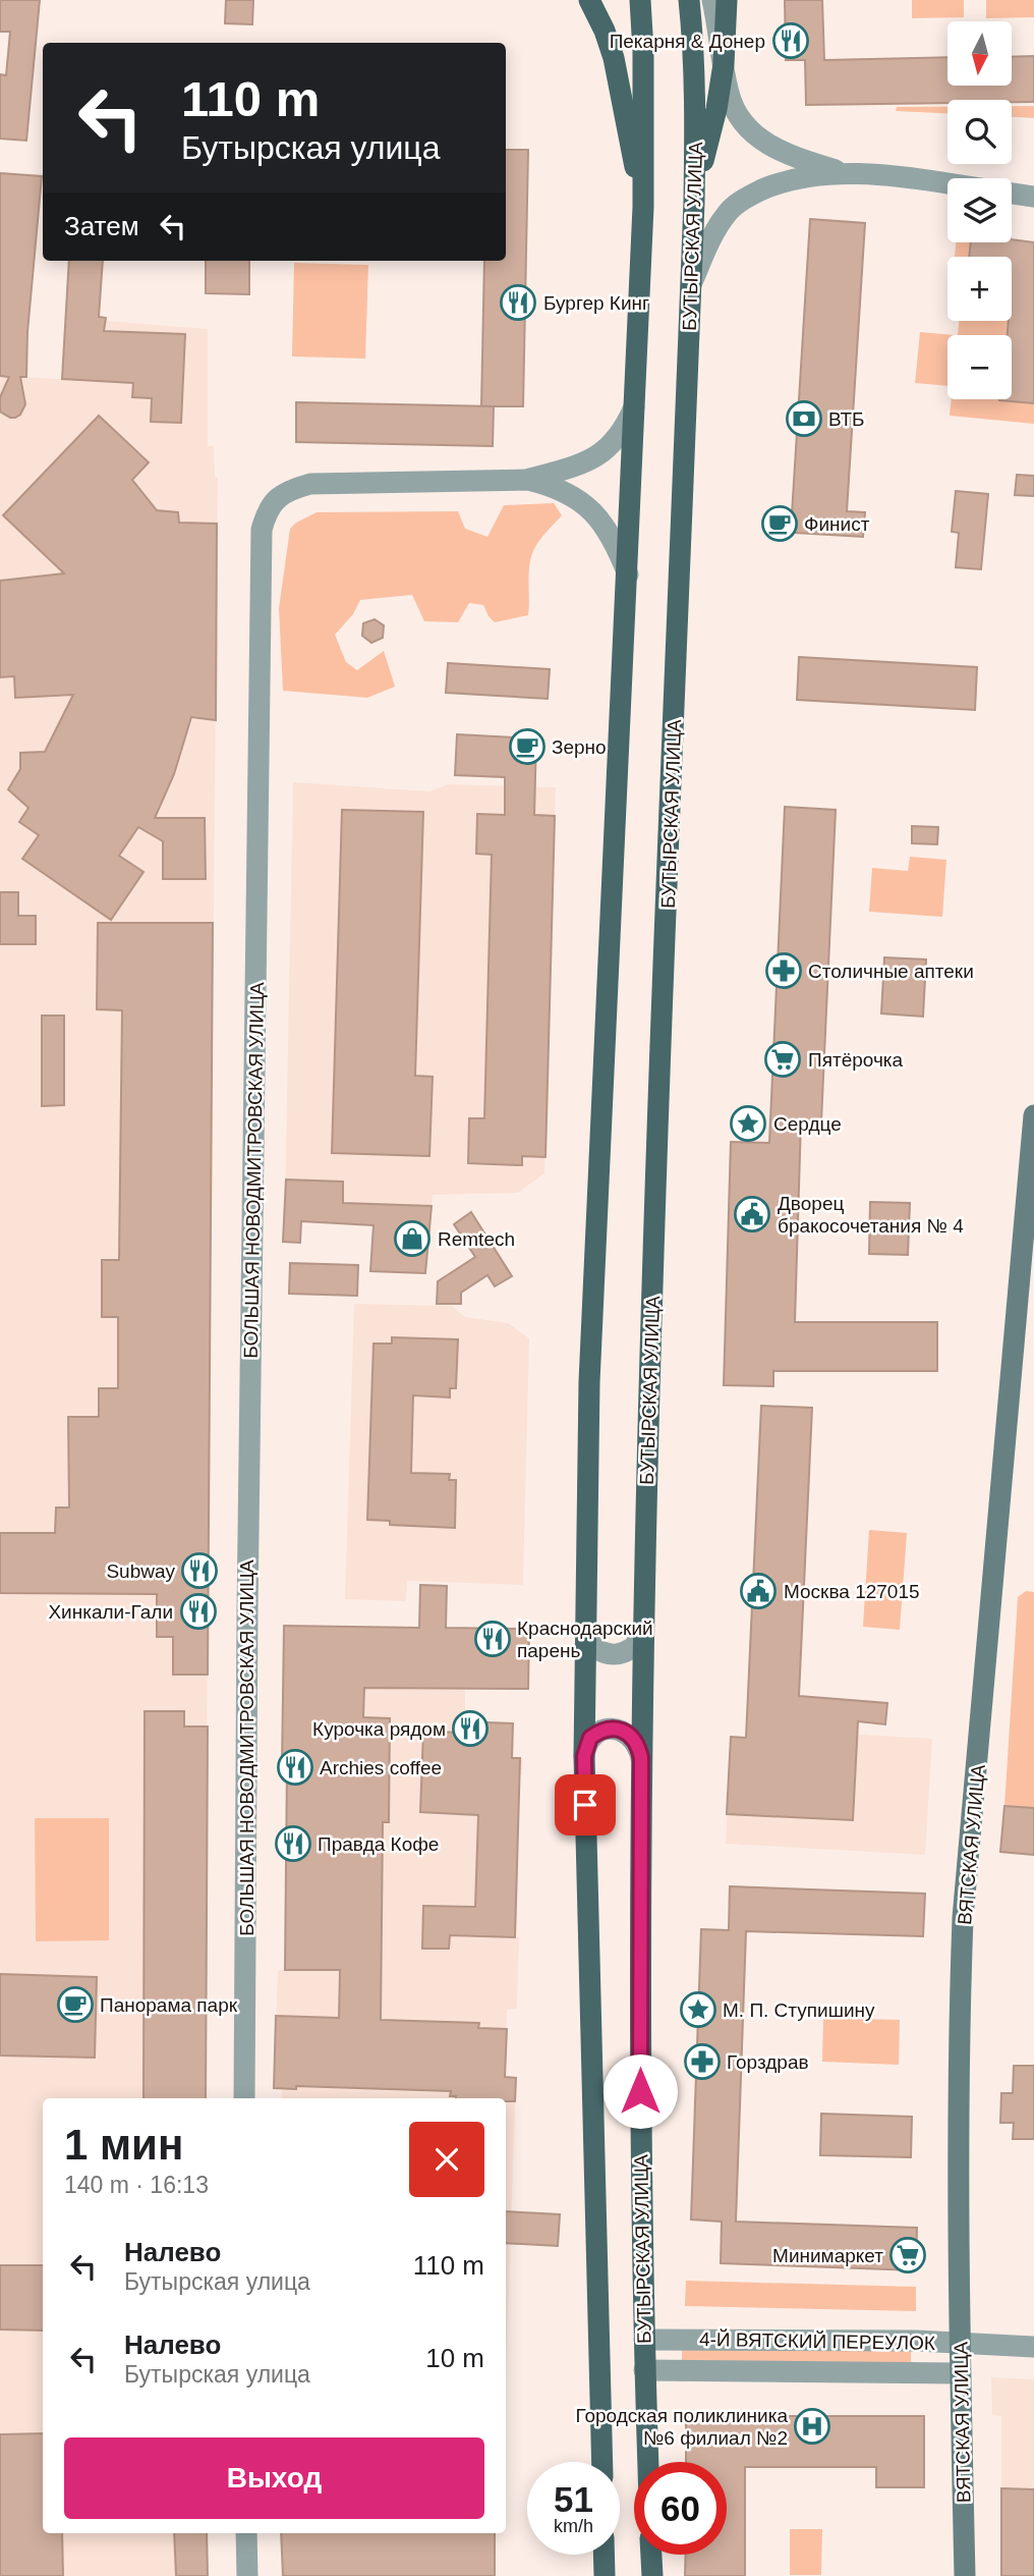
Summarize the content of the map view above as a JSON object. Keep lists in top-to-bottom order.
{
  "streets": {
    "main road": ["БУТЫРСКАЯ УЛИЦА"],
    "street": ["БОЛЬШАЯ НОВОДМИТРОВСКАЯ УЛИЦА", "ВЯТСКАЯ УЛИЦА", "4-Й ВЯТСКИЙ ПЕРЕУЛОК"]
  },
  "crossings": [
    ["БУТЫРСКАЯ УЛИЦА", "4-Й ВЯТСКИЙ ПЕРЕУЛОК"],
    ["ВЯТСКАЯ УЛИЦА", "4-Й ВЯТСКИЙ ПЕРЕУЛОК"]
  ],
  "places": {
    "restaurant": [
      "Пекарня & Донер",
      "Бургер Кинг",
      "Subway",
      "Хинкали-Гали",
      "Краснодарский парень",
      "Курочка рядом",
      "Archies coffee",
      "Правда Кофе"
    ],
    "bank": ["ВТБ"],
    "cafe": ["Финист", "Зерно", "Панорама парк"],
    "pharmacy": ["Столичные аптеки", "Горздрав"],
    "supermarket": ["Пятёрочка", "Минимаркет"],
    "place": ["Сердце", "М. П. Ступишину"],
    "public building": ["Дворец бракосочетания № 4", "Москва 127015"],
    "shop": ["Remtech"],
    "hospital": ["Городская поликлиника №6 филиал №2"]
  },
  "north": "bottom",
  "page": {
    "map_buttons": ["+", "−"],
    "turn": ["110 m", "Бутырская улица"],
    "then": "Затем",
    "heading": ["1 мин", "140 m · 16:13"],
    "list": [
      {
        "name": "Налево",
        "note": "Бутырская улица",
        "value": "110 m"
      },
      {
        "name": "Налево",
        "note": "Бутырская улица",
        "value": "10 m"
      }
    ],
    "buttons": "Выход",
    "speed": "51 km/h",
    "limit": "60"
  }
}
